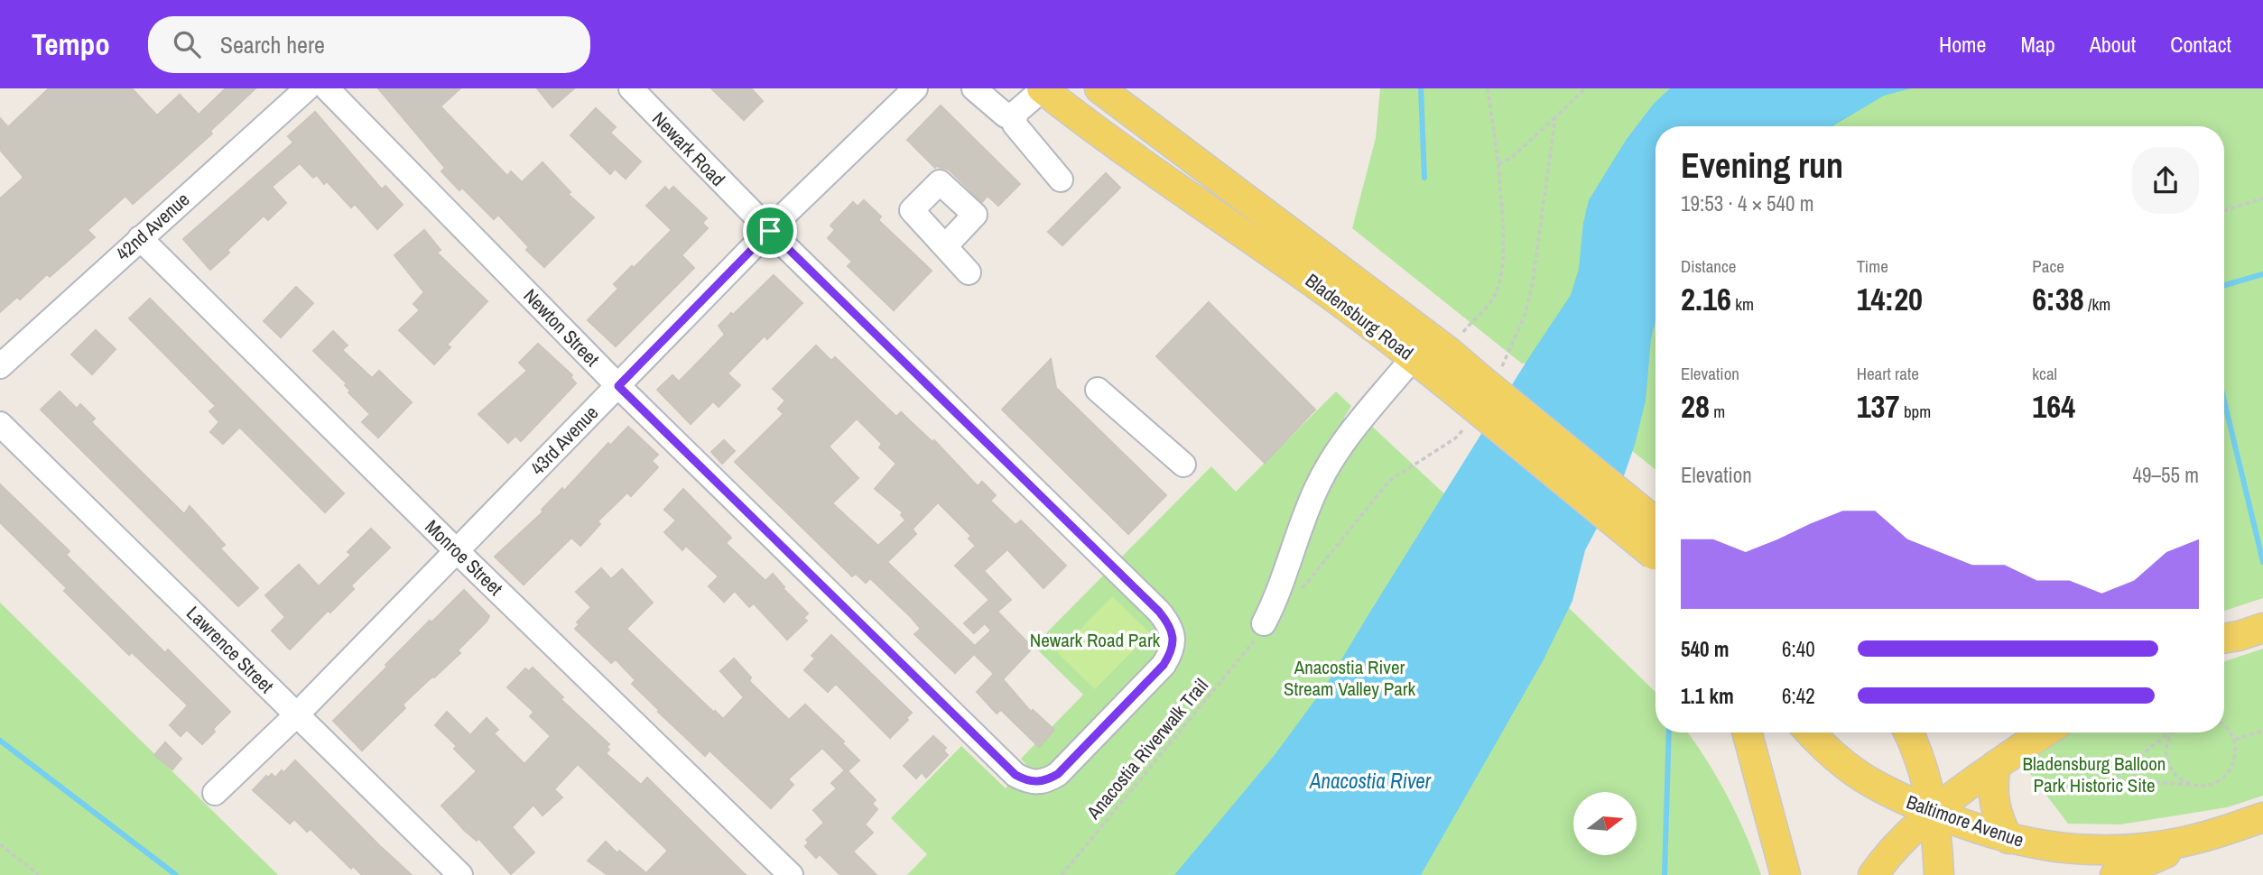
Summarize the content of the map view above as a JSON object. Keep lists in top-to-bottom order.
{
  "streets": {
    "main road": ["Bladensburg Road", "Baltimore Avenue"],
    "street": [
      "Newark Road",
      "42nd Avenue",
      "Newton Street",
      "43rd Avenue",
      "Monroe Street",
      "Lawrence Street"
    ],
    "path": ["Anacostia Riverwalk Trail"]
  },
  "crossings": [
    ["Newark Road", "Newton Street"],
    ["Newark Road", "43rd Avenue"],
    ["42nd Avenue", "Monroe Street"],
    ["Newton Street", "43rd Avenue"],
    ["43rd Avenue", "Monroe Street"],
    ["43rd Avenue", "Lawrence Street"]
  ],
  "water": ["Anacostia River"],
  "parks": ["Newark Road Park", "Anacostia River Stream Valley Park", "Bladensburg Balloon Park Historic Site"],
  "north": "right",
  "page": {
    "header": "Tempo",
    "search": "Search here",
    "nav": [
      "Home",
      "Map",
      "About",
      "Contact"
    ],
    "heading": ["Evening run", "19:53 · 4 × 540 m"],
    "stats": [
      ["Distance", "2.16 km"],
      ["Time", "14:20"],
      ["Pace", "6:38 /km"],
      ["Elevation", "28 m"],
      ["Heart rate", "137 bpm"],
      ["kcal", "164"]
    ],
    "chart": ["Elevation", "49–55 m"],
    "list": [
      {
        "name": "540 m",
        "note": "6:40"
      },
      {
        "name": "1.1 km",
        "note": "6:42"
      }
    ]
  }
}
